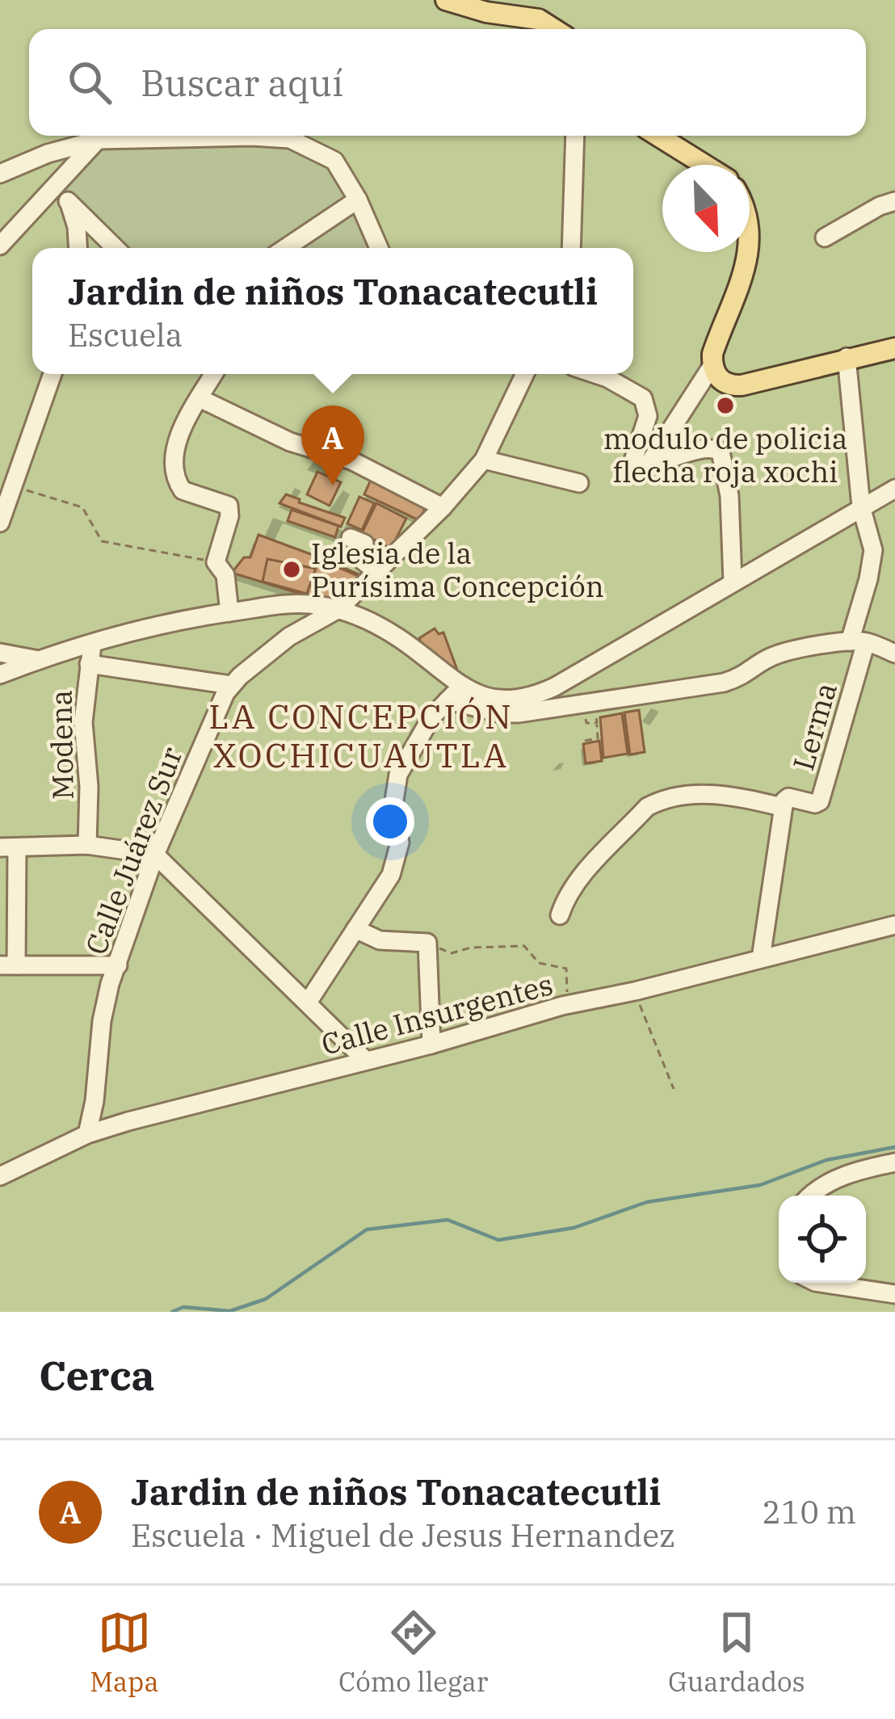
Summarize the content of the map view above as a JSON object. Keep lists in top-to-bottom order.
{
  "streets": {
    "street": [
      "Lerma",
      "Modena",
      "Calle Juárez Sur",
      "Calle Insurgentes"
    ]
  },
  "crossings": [
    ["Lerma", "Calle Insurgentes"],
    ["Calle Juárez Sur", "Calle Insurgentes"]
  ],
  "districts": ["LA CONCEPCIÓN XOCHICUAUTLA"],
  "places": ["modulo de policia flecha roja xochi", "Iglesia de la Purísima Concepción"],
  "north": "bottom right",
  "page": {
    "search": "Buscar aquí",
    "popup": ["Jardin de niños Tonacatecutli", "Escuela"],
    "pins": "A",
    "heading": "Cerca",
    "list": [
      {
        "mark": "A",
        "name": "Jardin de niños Tonacatecutli",
        "note": "Escuela · Miguel de Jesus Hernandez",
        "value": "210 m"
      }
    ],
    "nav": ["Mapa", "Cómo llegar", "Guardados"]
  }
}
